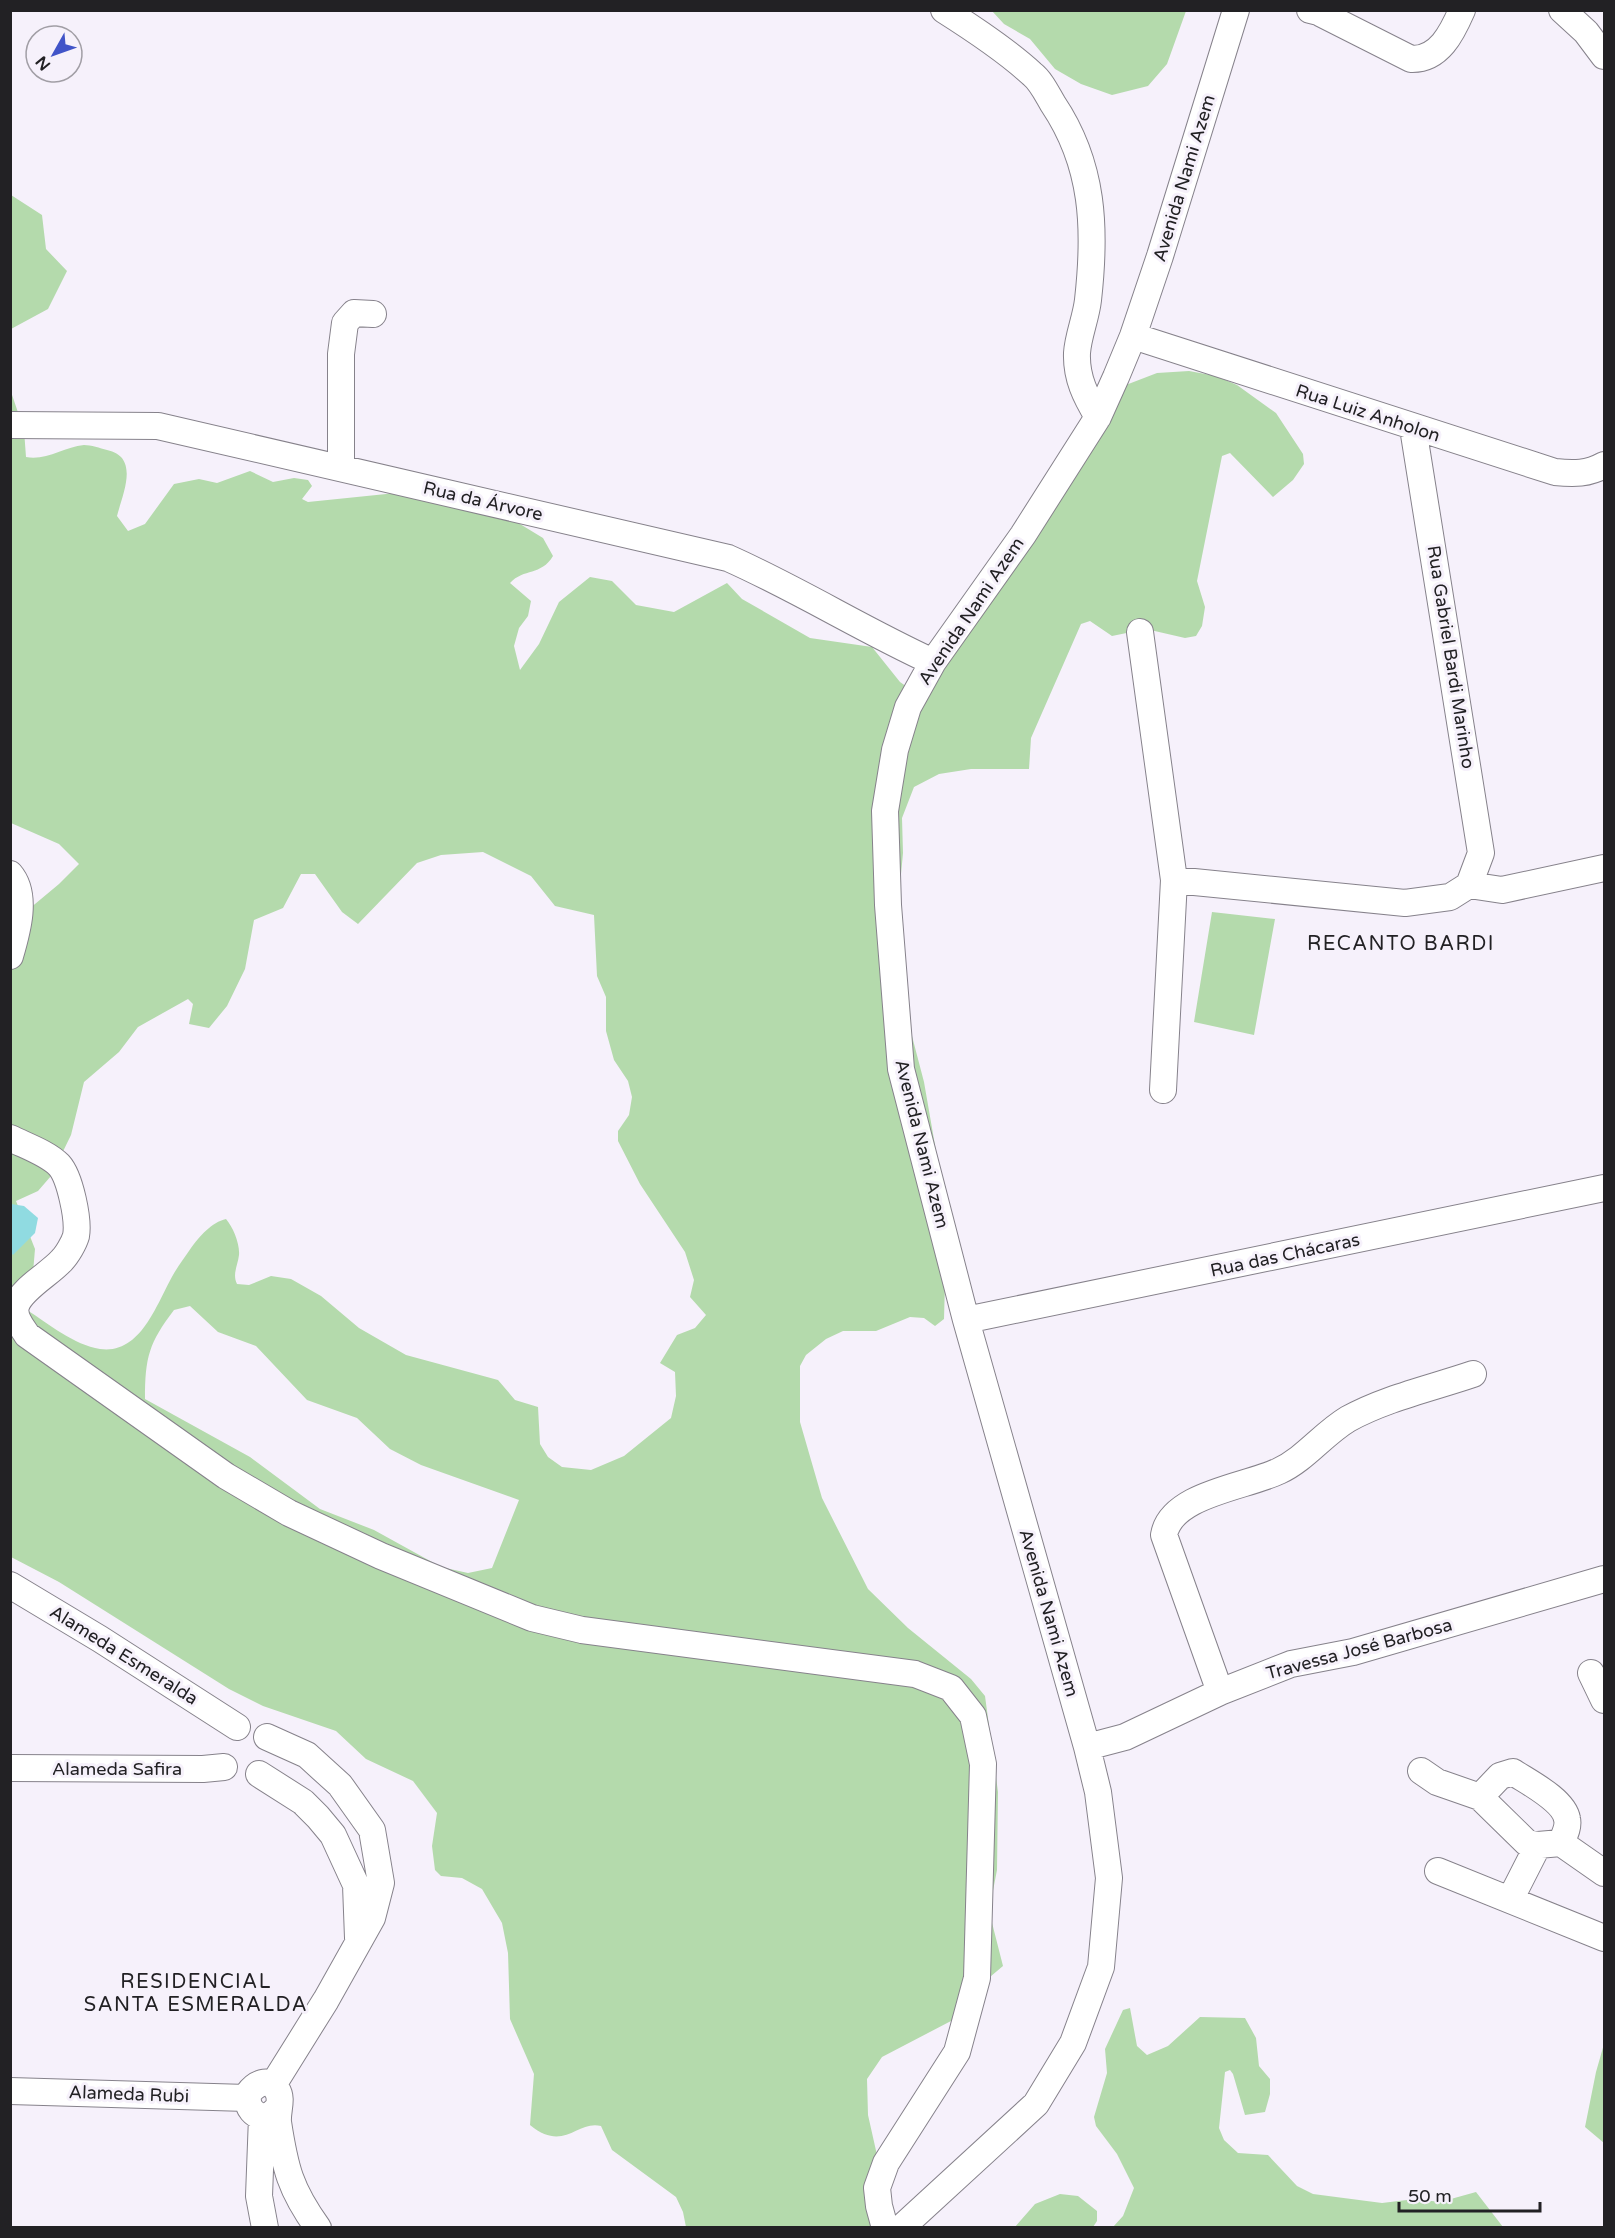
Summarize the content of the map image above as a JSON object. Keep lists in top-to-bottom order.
{
  "streets": {
    "street": [
      "Avenida Nami Azem",
      "Rua Luiz Anholon",
      "Rua da Árvore",
      "Rua Gabriel Bardi Marinho",
      "Rua das Chácaras",
      "Travessa José Barbosa",
      "Alameda Esmeralda",
      "Alameda Safira",
      "Alameda Rubi"
    ]
  },
  "crossings": [
    ["Avenida Nami Azem", "Rua Luiz Anholon"],
    ["Avenida Nami Azem", "Rua da Árvore"],
    ["Avenida Nami Azem", "Rua das Chácaras"],
    ["Avenida Nami Azem", "Travessa José Barbosa"],
    ["Rua Luiz Anholon", "Rua Gabriel Bardi Marinho"],
    ["Alameda Esmeralda", "Alameda Safira"],
    ["Alameda Esmeralda", "Alameda Rubi"]
  ],
  "districts": ["RECANTO BARDI", "RESIDENCIAL SANTA ESMERALDA"],
  "scale_bar": "50 m",
  "north": "bottom left"
}
